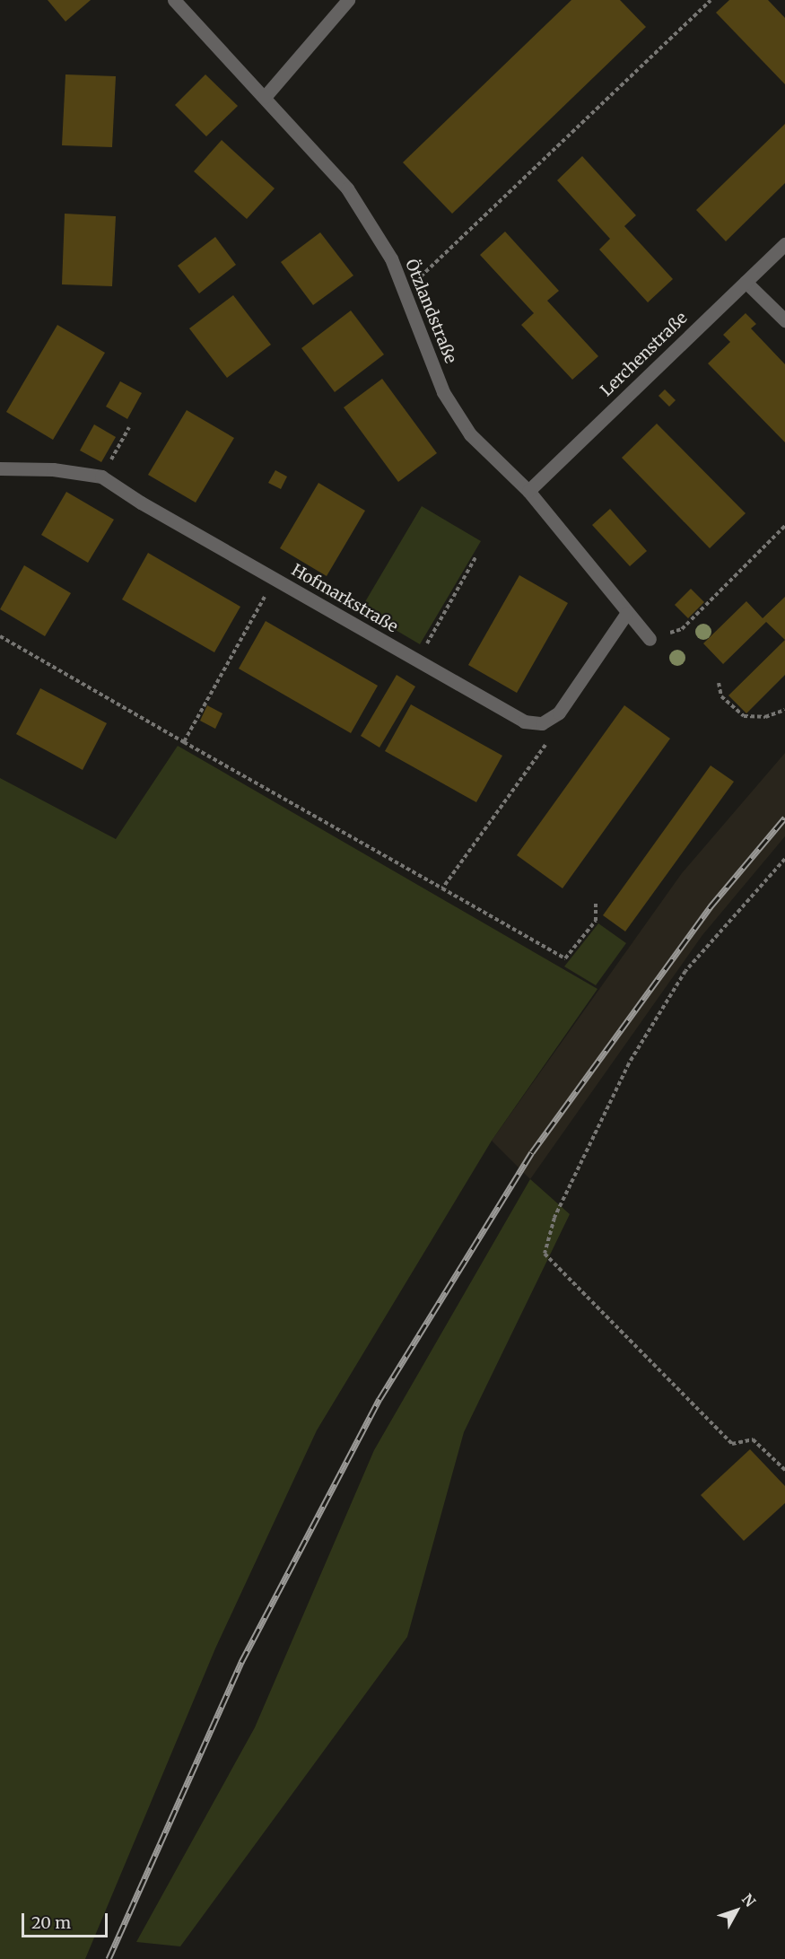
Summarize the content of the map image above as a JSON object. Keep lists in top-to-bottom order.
{
  "streets": {
    "street": ["Ötzlandstraße", "Lerchenstraße", "Hofmarkstraße"]
  },
  "crossings": [
    ["Ötzlandstraße", "Lerchenstraße"]
  ],
  "scale_bar": "20 m",
  "north": "top right"
}
